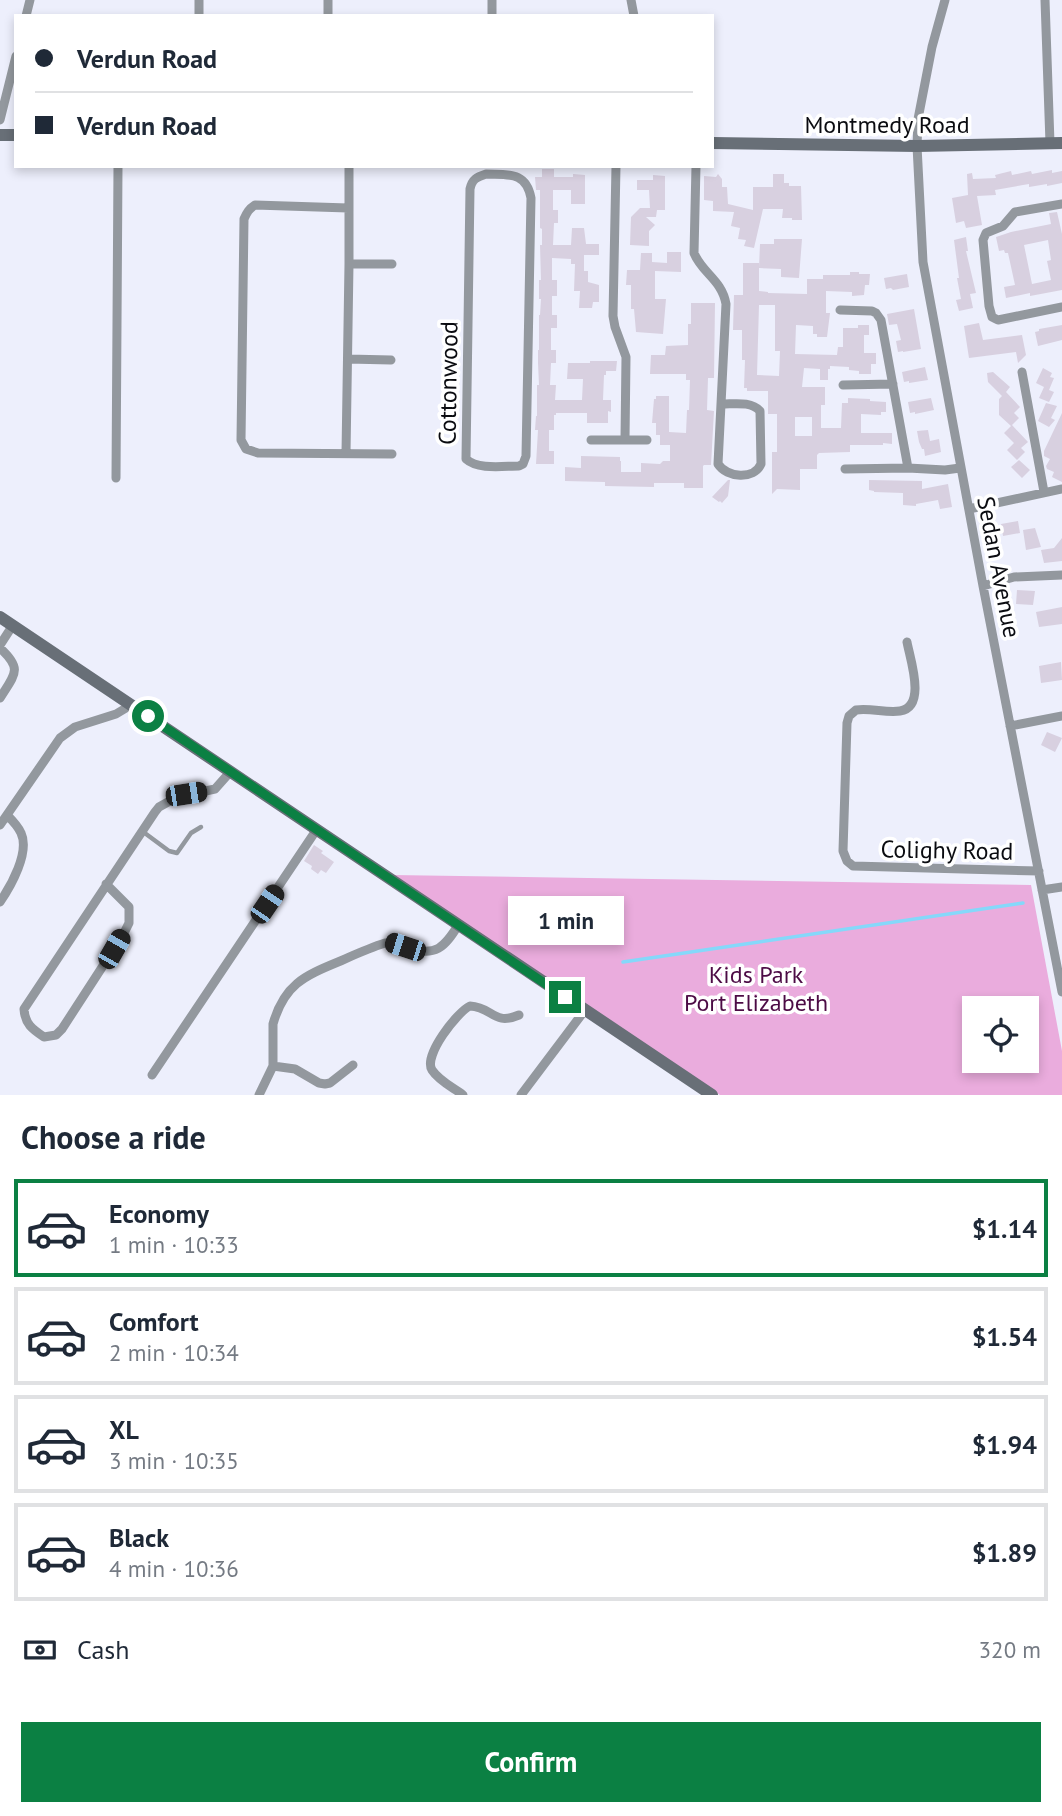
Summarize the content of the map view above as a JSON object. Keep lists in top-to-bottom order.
{
  "streets": {
    "street": [
      "Montmedy Road",
      "Cottonwood",
      "Sedan Avenue",
      "Colighy Road"
    ]
  },
  "crossings": [
    ["Montmedy Road", "Sedan Avenue"],
    ["Sedan Avenue", "Colighy Road"]
  ],
  "parks": ["Kids Park Port Elizabeth"],
  "page": {
    "banner": ["Verdun Road", "Verdun Road"],
    "bubble": "1 min",
    "heading": "Choose a ride",
    "list": [
      {
        "name": "Economy",
        "note": "1 min · 10:33",
        "value": "$1.14"
      },
      {
        "name": "Comfort",
        "note": "2 min · 10:34",
        "value": "$1.54"
      },
      {
        "name": "XL",
        "note": "3 min · 10:35",
        "value": "$1.94"
      },
      {
        "name": "Black",
        "note": "4 min · 10:36",
        "value": "$1.89"
      }
    ],
    "pay": ["Cash", "320 m"],
    "buttons": "Confirm"
  }
}
